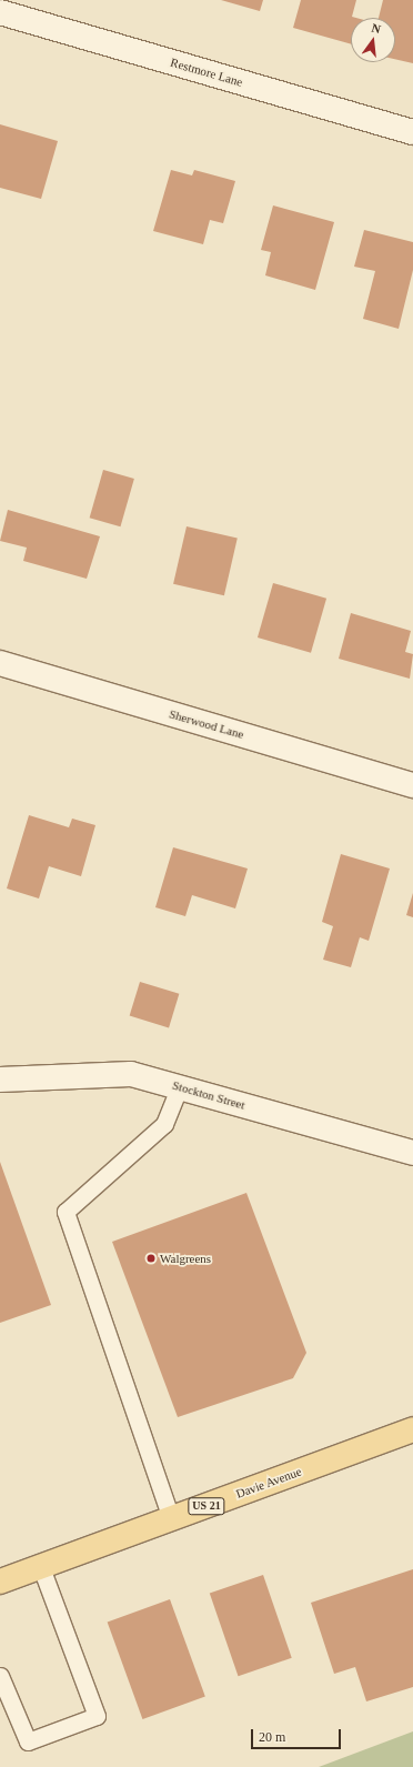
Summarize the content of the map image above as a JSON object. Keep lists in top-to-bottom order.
{
  "streets": {
    "main road": ["Davie Avenue", "US 21"],
    "street": ["Restmore Lane", "Sherwood Lane", "Stockton Street"]
  },
  "places": ["Walgreens"],
  "scale_bar": "20 m",
  "north": "top"
}
